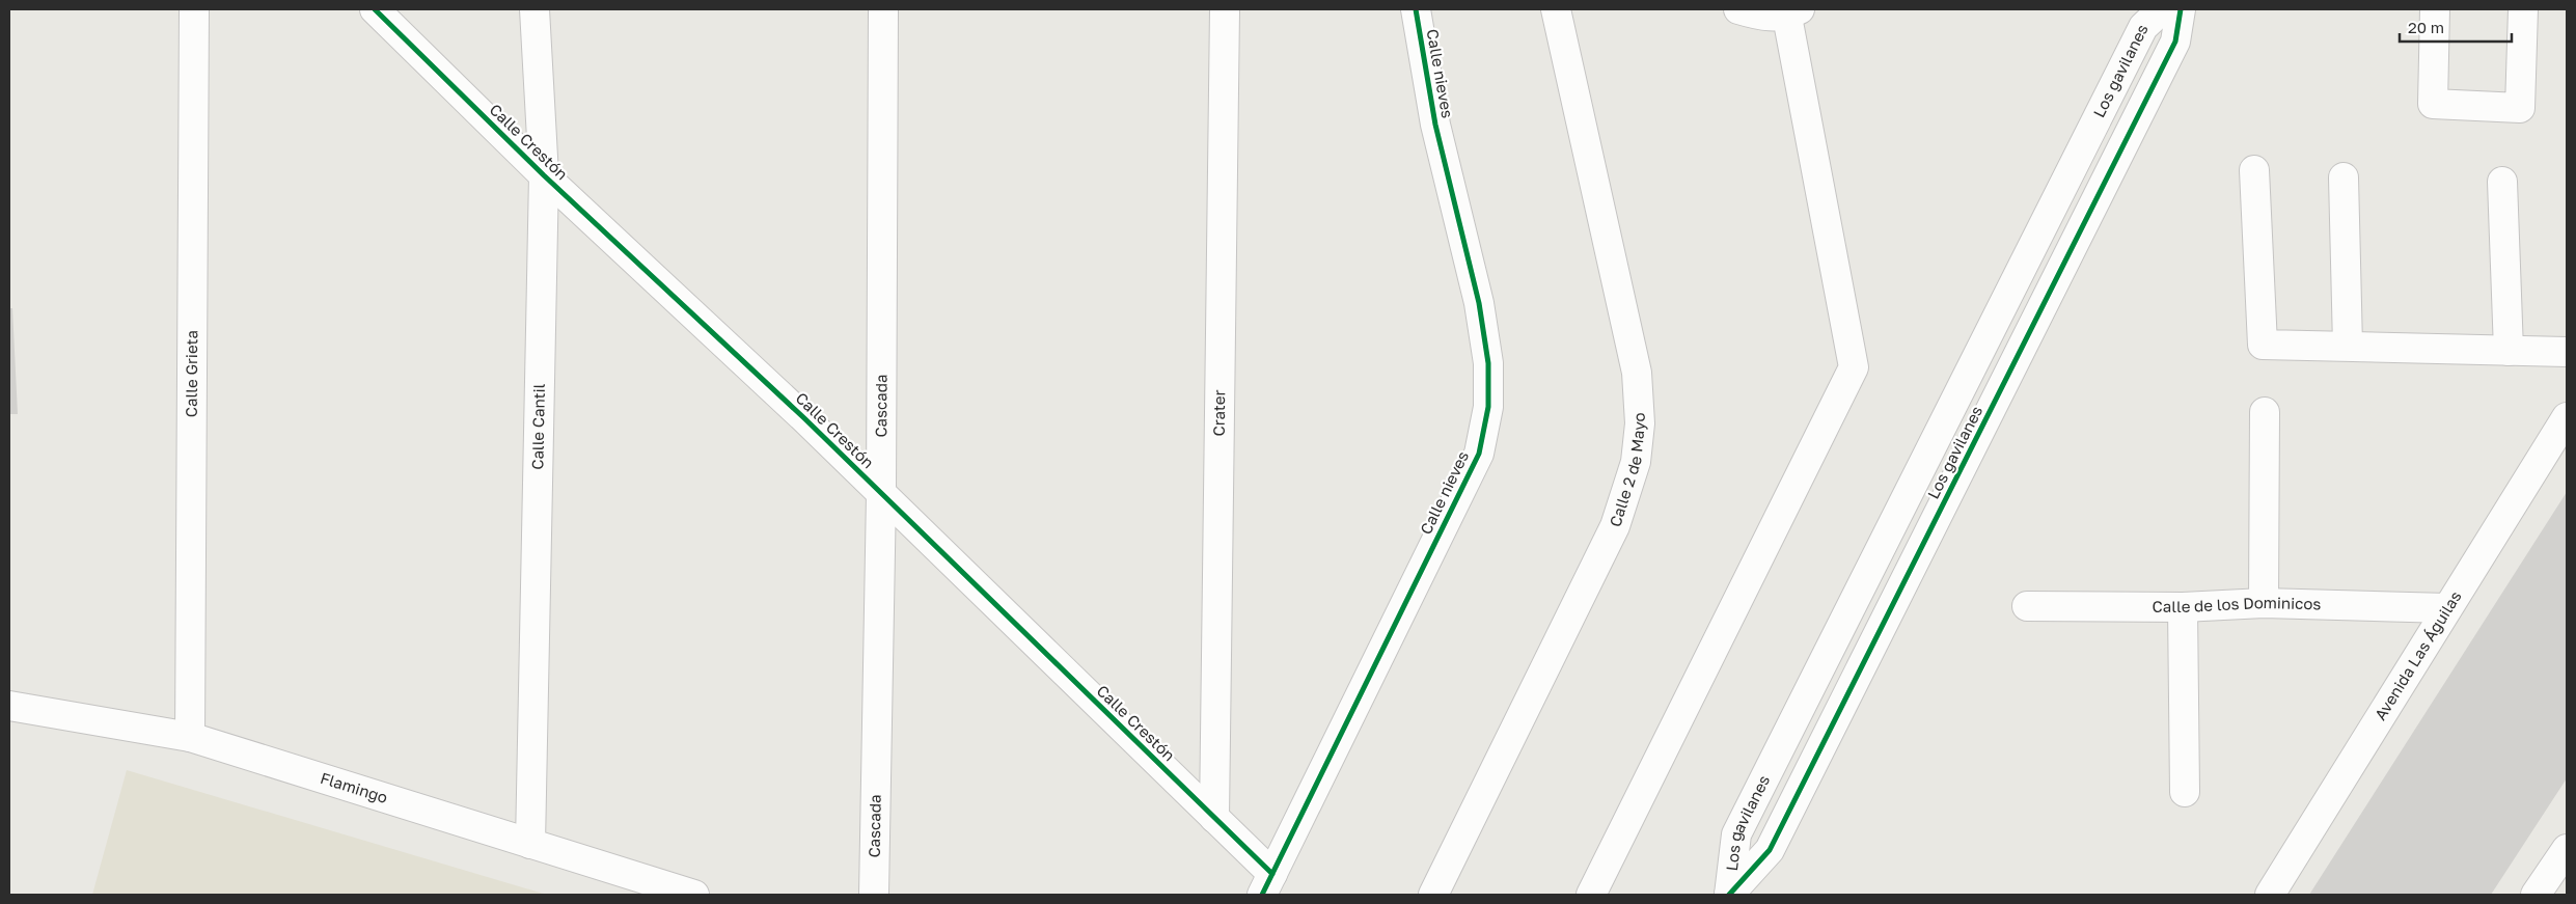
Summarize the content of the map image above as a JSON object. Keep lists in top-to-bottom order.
{
  "streets": {
    "street": [
      "Los gavilanes",
      "Calle nieves",
      "Calle Crestón",
      "Calle Grieta",
      "Cascada",
      "Crater",
      "Calle Cantil",
      "Calle 2 de Mayo",
      "Calle de los Dominicos",
      "Avenida Las Águilas",
      "Flamingo"
    ]
  },
  "crossings": [
    ["Calle nieves", "Calle Crestón"],
    ["Calle Crestón", "Cascada"],
    ["Calle Crestón", "Crater"],
    ["Calle Crestón", "Calle Cantil"],
    ["Calle Grieta", "Flamingo"],
    ["Calle Cantil", "Flamingo"],
    ["Calle de los Dominicos", "Avenida Las Águilas"]
  ],
  "scale_bar": "20 m"
}
